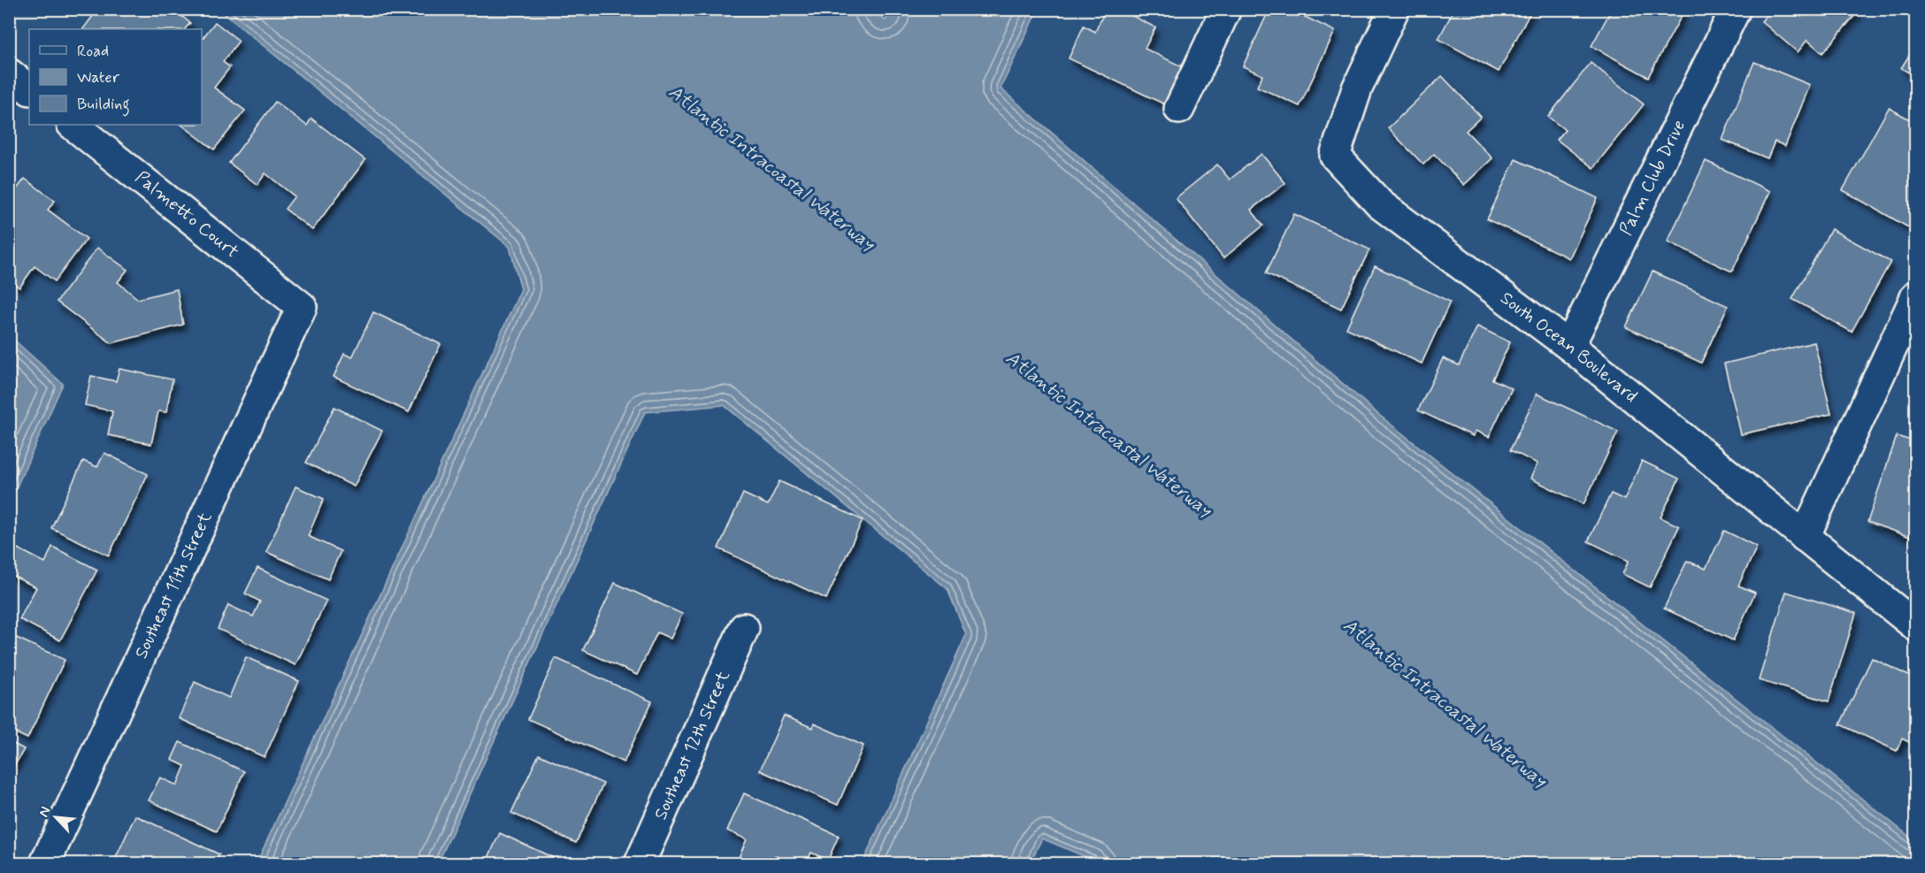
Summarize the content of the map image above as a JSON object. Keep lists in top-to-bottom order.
{
  "streets": {
    "street": [
      "Palm Club Drive",
      "Palmetto Court",
      "South Ocean Boulevard",
      "Southeast 11th Street",
      "Southeast 12th Street"
    ]
  },
  "crossings": [
    ["Palm Club Drive", "South Ocean Boulevard"],
    ["Palmetto Court", "Southeast 11th Street"]
  ],
  "water": ["Atlantic Intracoastal Waterway"],
  "legend": ["Road", "Water", "Building"],
  "north": "top left"
}
